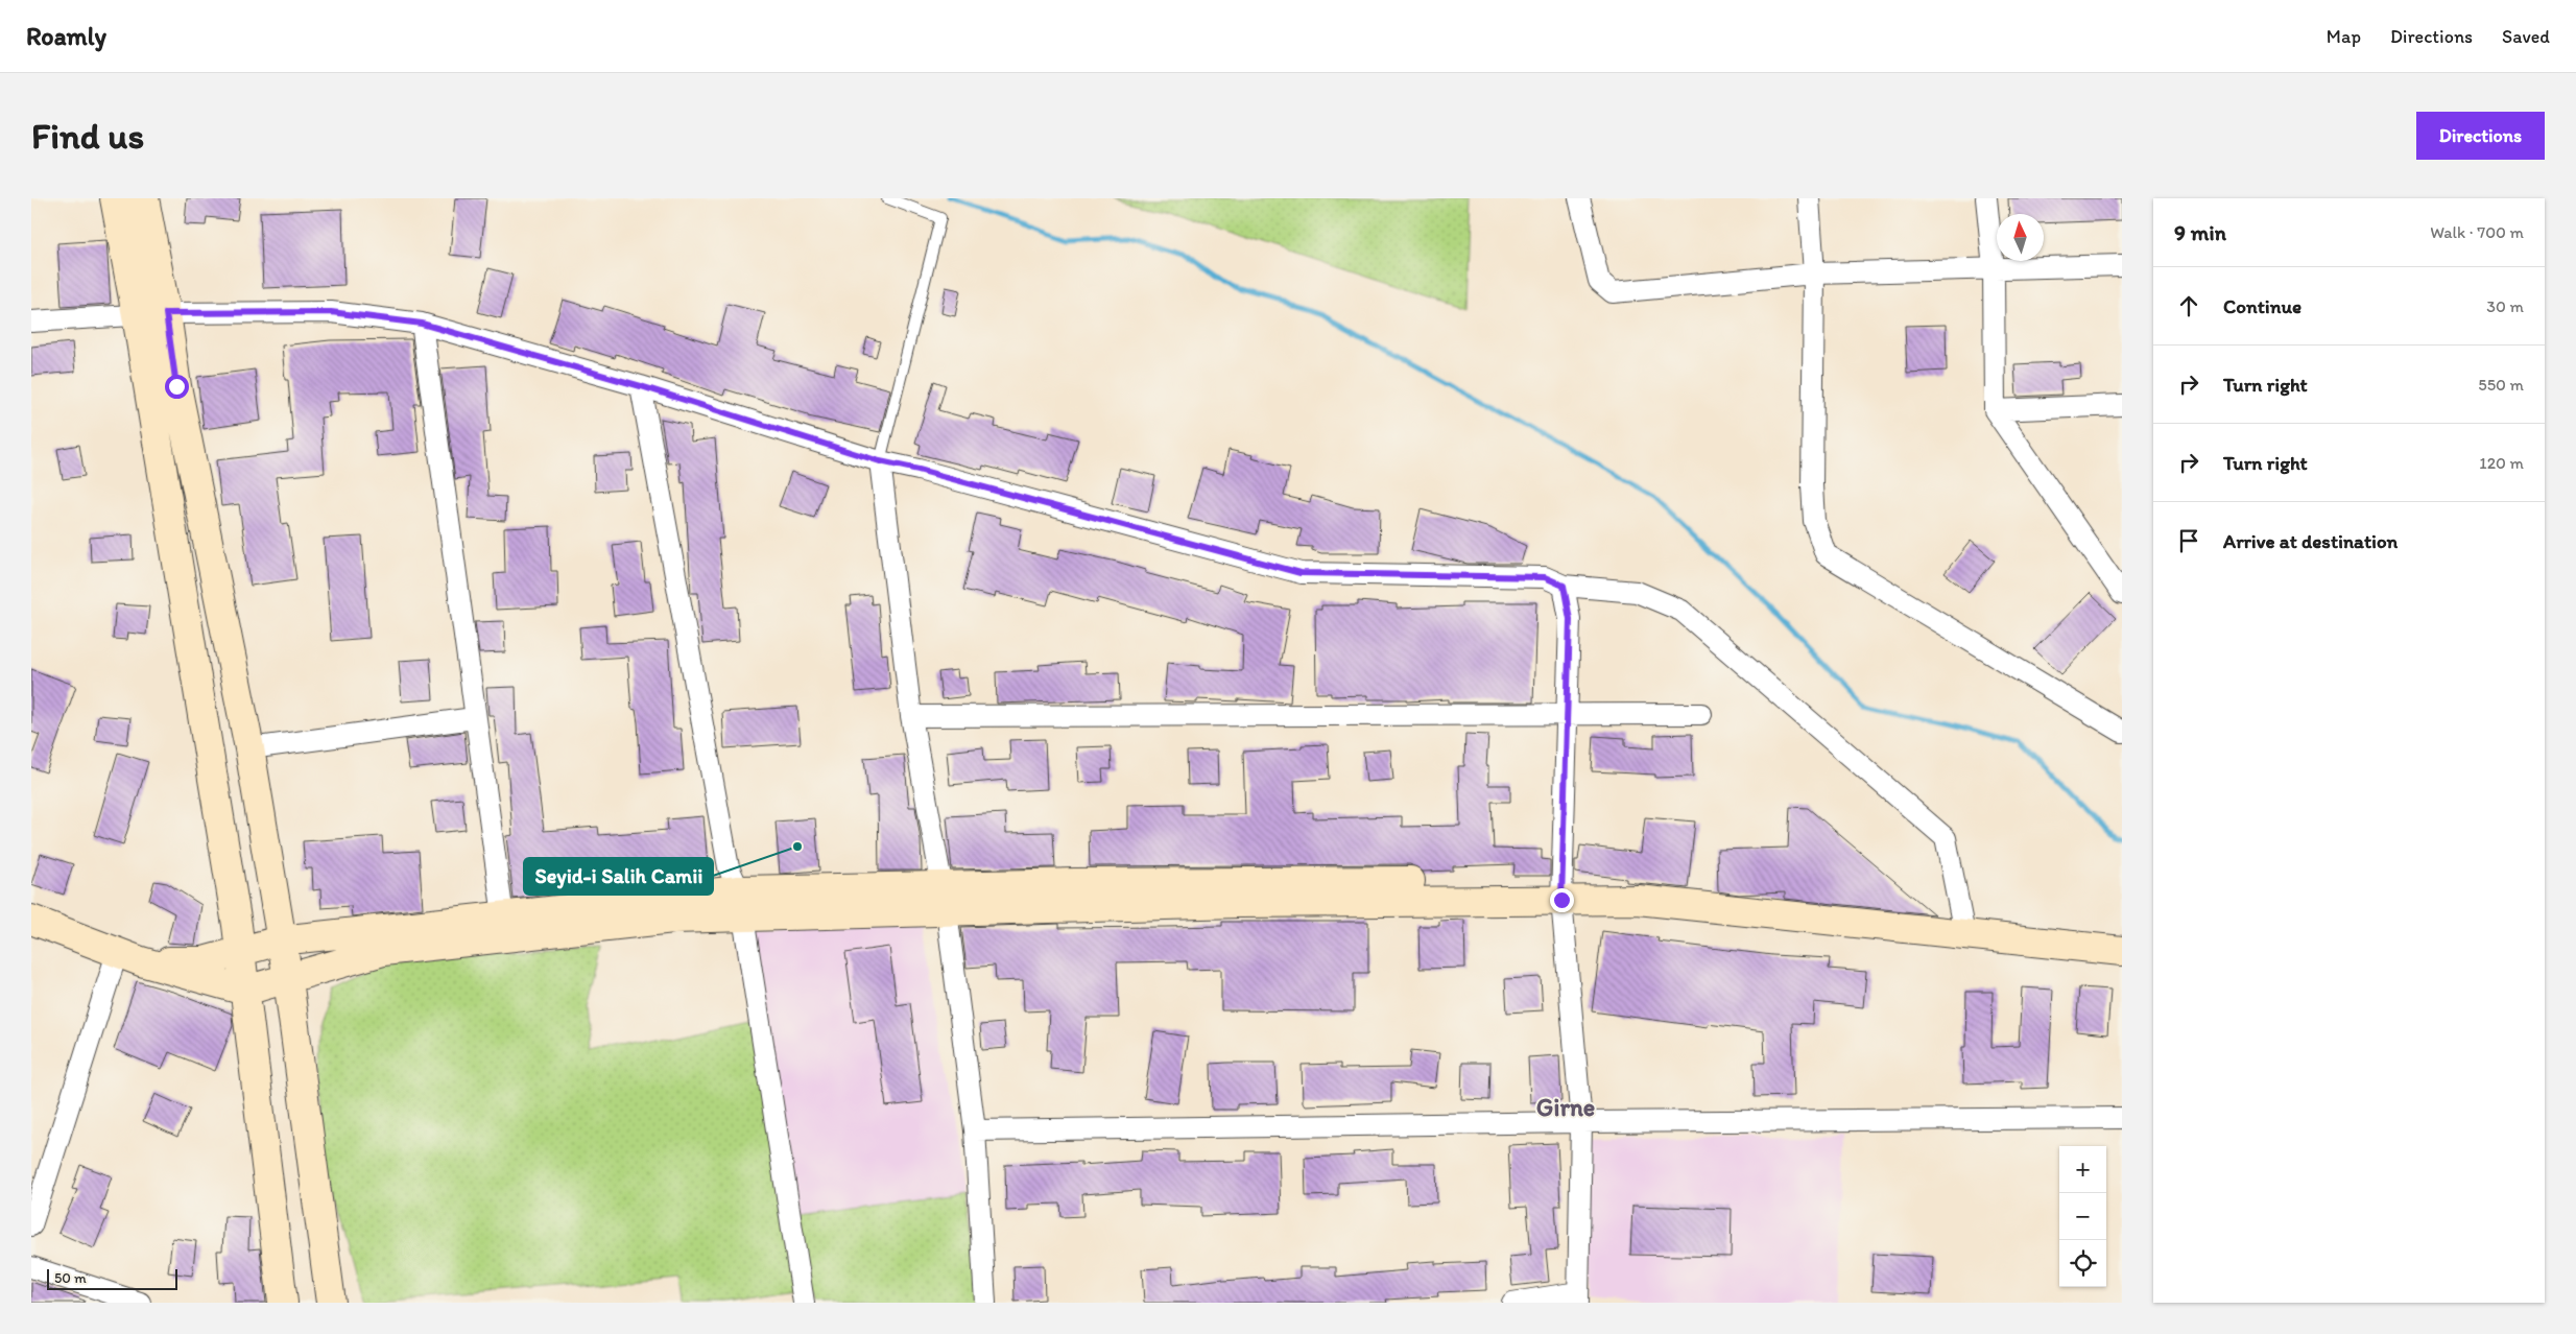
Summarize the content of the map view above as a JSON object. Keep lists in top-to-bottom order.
{
  "districts": ["Girne"],
  "places": ["Seyid-i Salih Camii"],
  "scale_bar": "50 m",
  "north": "top",
  "page": {
    "header": "Roamly",
    "nav": ["Map", "Directions", "Saved"],
    "buttons": "Directions",
    "title": "Find us",
    "heading": ["9 min", "Walk · 700 m"],
    "list": [
      ["Continue", "30 m"],
      ["Turn right", "550 m"],
      ["Turn right", "120 m"],
      "Arrive at destination"
    ],
    "map_buttons": ["+", "−"],
    "scale": "50 m"
  }
}
